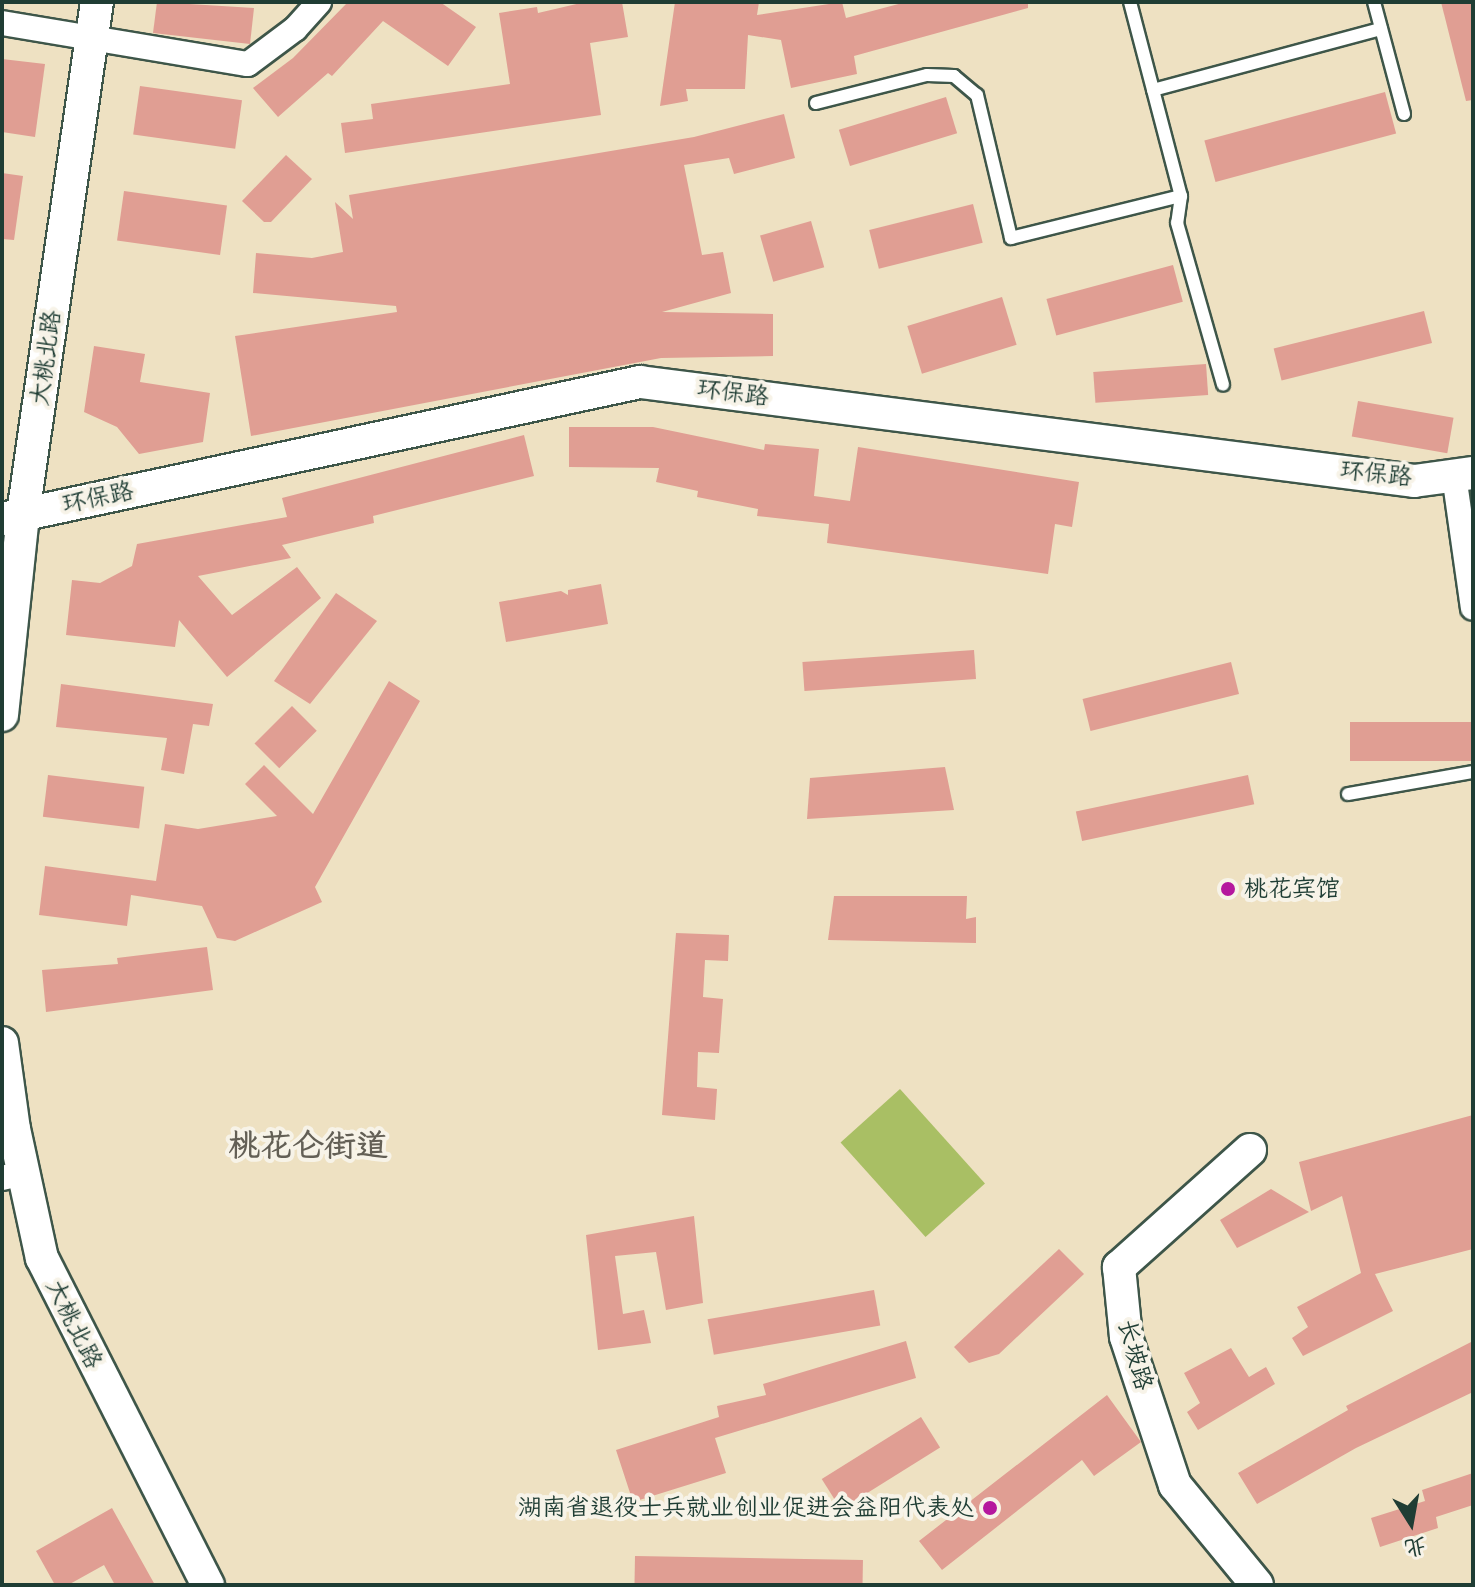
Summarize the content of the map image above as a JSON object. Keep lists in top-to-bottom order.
{
  "streets": {
    "street": ["大桃北路", "环保路", "长坡路"]
  },
  "crossings": [
    ["大桃北路", "环保路"]
  ],
  "districts": ["桃花仑街道"],
  "places": ["桃花宾馆", "湖南省退役士兵就业创业促进会益阳代表处"],
  "north": "bottom"
}
